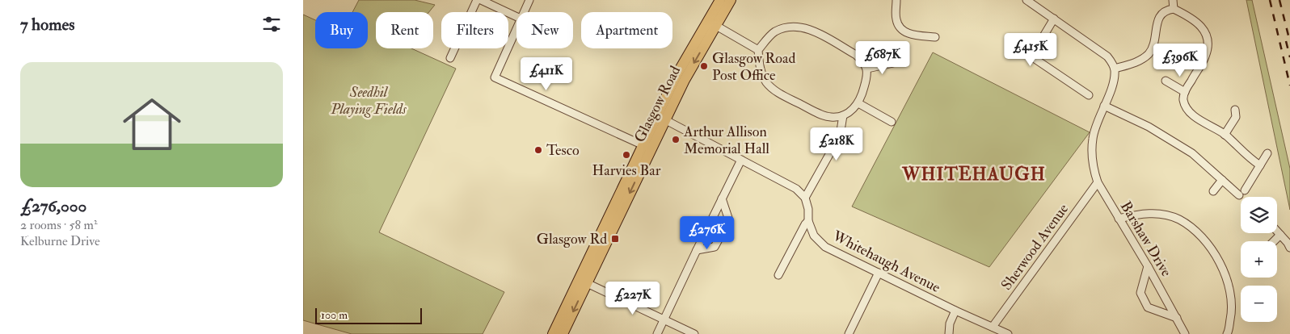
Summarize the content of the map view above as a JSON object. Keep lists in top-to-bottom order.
{
  "streets": {
    "main road": ["Glasgow Road"],
    "street": ["Barshaw Drive", "Sherwood Avenue", "Whitehaugh Avenue"]
  },
  "crossings": [
    ["Barshaw Drive", "Sherwood Avenue"],
    ["Sherwood Avenue", "Whitehaugh Avenue"]
  ],
  "districts": ["WHITEHAUGH"],
  "parks": ["Seedhil Playing Fields"],
  "places": {
    "other": [
      "Glasgow Road Post Office",
      "Arthur Allison Memorial Hall",
      "Tesco",
      "Harvies Bar"
    ],
    "transit": ["Glasgow Rd"]
  },
  "scale_bar": "100 m",
  "page": {
    "heading": "7 homes",
    "chip": [
      "Buy",
      "Rent",
      "Filters",
      "New",
      "Apartment"
    ],
    "price": [
      "£415K",
      "£687K",
      "£396K",
      "£411K",
      "£218K",
      "£276K",
      "£227K"
    ],
    "list": [
      {
        "name": "£276,000",
        "note": "2 rooms · 58 m² · Kelburne Drive"
      }
    ],
    "map_buttons": ["+", "−"],
    "scale": "100 m"
  }
}
